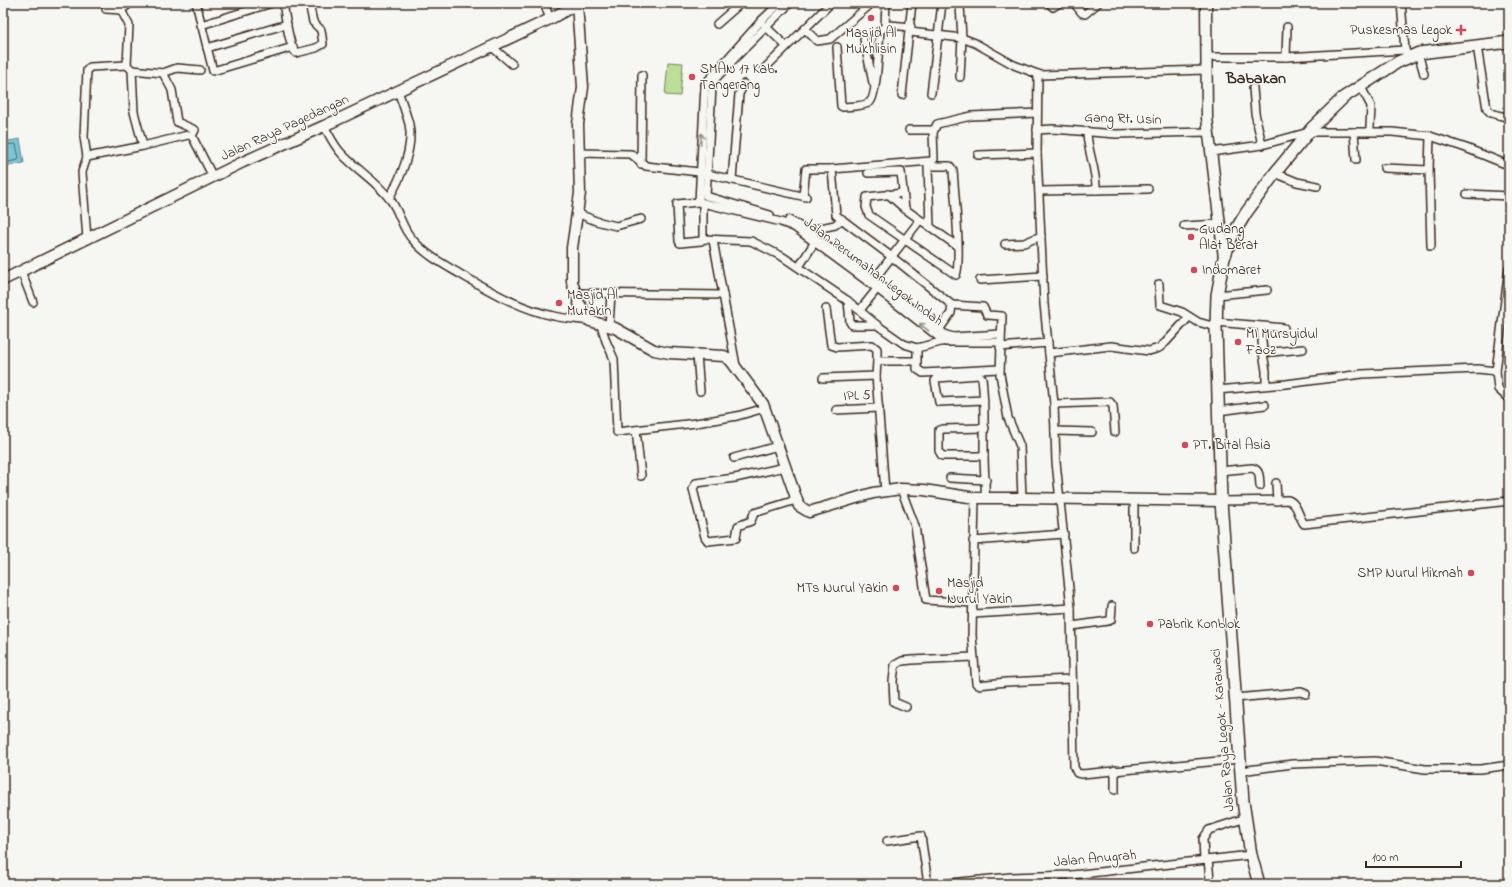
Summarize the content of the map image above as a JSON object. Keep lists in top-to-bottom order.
{
  "streets": {
    "main road": ["Jalan Raya Legok - Karawaci"],
    "street": [
      "Gang Rt. Usin",
      "Jalan Raya Pagedangan",
      "Jalan Perumahan Legok Indah",
      "IPL 5",
      "Jalan Anugrah"
    ]
  },
  "crossings": [
    ["Jalan Raya Legok - Karawaci", "Jalan Anugrah"]
  ],
  "districts": ["Babakan"],
  "places": {
    "other": [
      "Masjid Al Mukhlisin",
      "SMAN 17 Kab. Tangerang",
      "Gudang Alat Berat",
      "Indomaret",
      "Masjid Al Mutakin",
      "MI Mursyidul Faoz",
      "PT. Bital Asia",
      "SMP Nurul Hikmah",
      "MTs Nurul Yakin",
      "Masjid Nurul Yakin",
      "Pabrik Konblok"
    ],
    "health": ["Puskesmas Legok"]
  },
  "scale_bar": "100 m"
}
